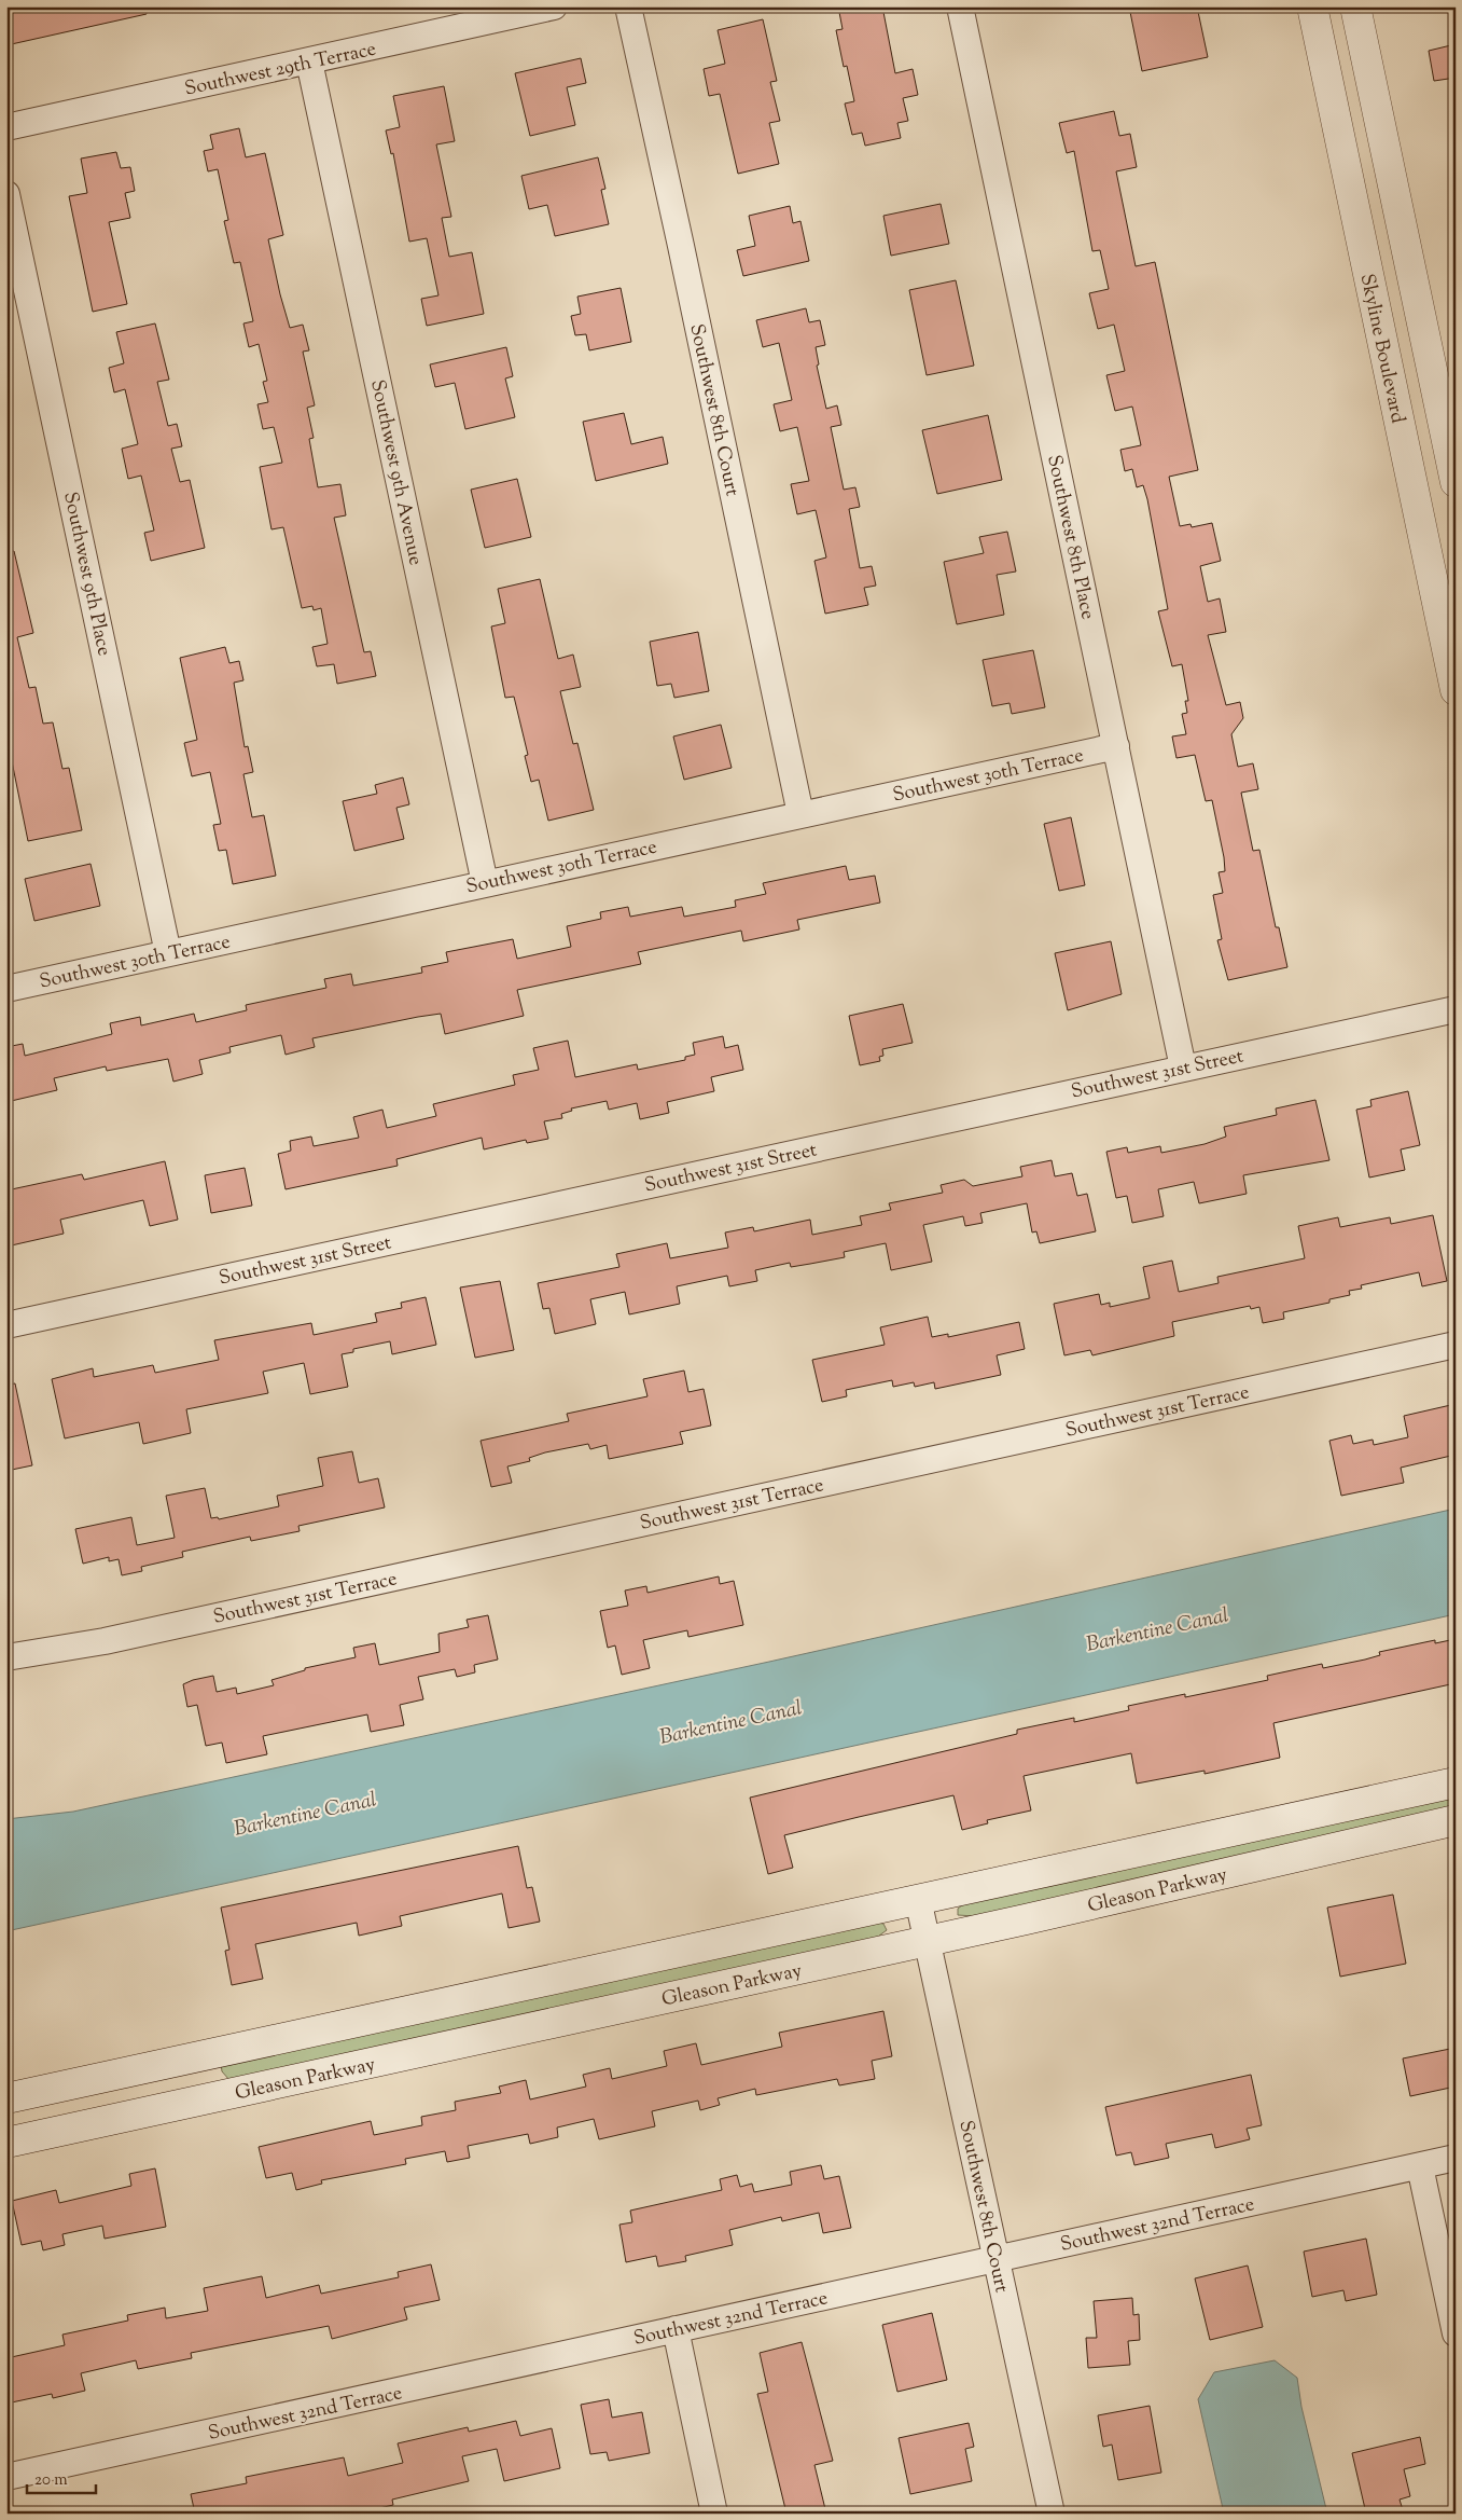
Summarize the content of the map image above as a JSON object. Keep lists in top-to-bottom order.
{
  "streets": {
    "main road": ["Skyline Boulevard", "Gleason Parkway"],
    "street": [
      "Southwest 29th Terrace",
      "Southwest 8th Court",
      "Southwest 9th Avenue",
      "Southwest 8th Place",
      "Southwest 9th Place",
      "Southwest 30th Terrace",
      "Southwest 31st Street",
      "Southwest 31st Terrace",
      "Southwest 32nd Terrace"
    ]
  },
  "crossings": [
    ["Southwest 29th Terrace", "Southwest 9th Avenue"],
    ["Southwest 8th Court", "Southwest 30th Terrace"],
    ["Southwest 8th Court", "Gleason Parkway"],
    ["Southwest 8th Court", "Southwest 32nd Terrace"],
    ["Southwest 9th Avenue", "Southwest 30th Terrace"],
    ["Southwest 8th Place", "Southwest 30th Terrace"],
    ["Southwest 8th Place", "Southwest 31st Street"],
    ["Southwest 9th Place", "Southwest 30th Terrace"]
  ],
  "water": ["Barkentine Canal"],
  "scale_bar": "20 m"
}
